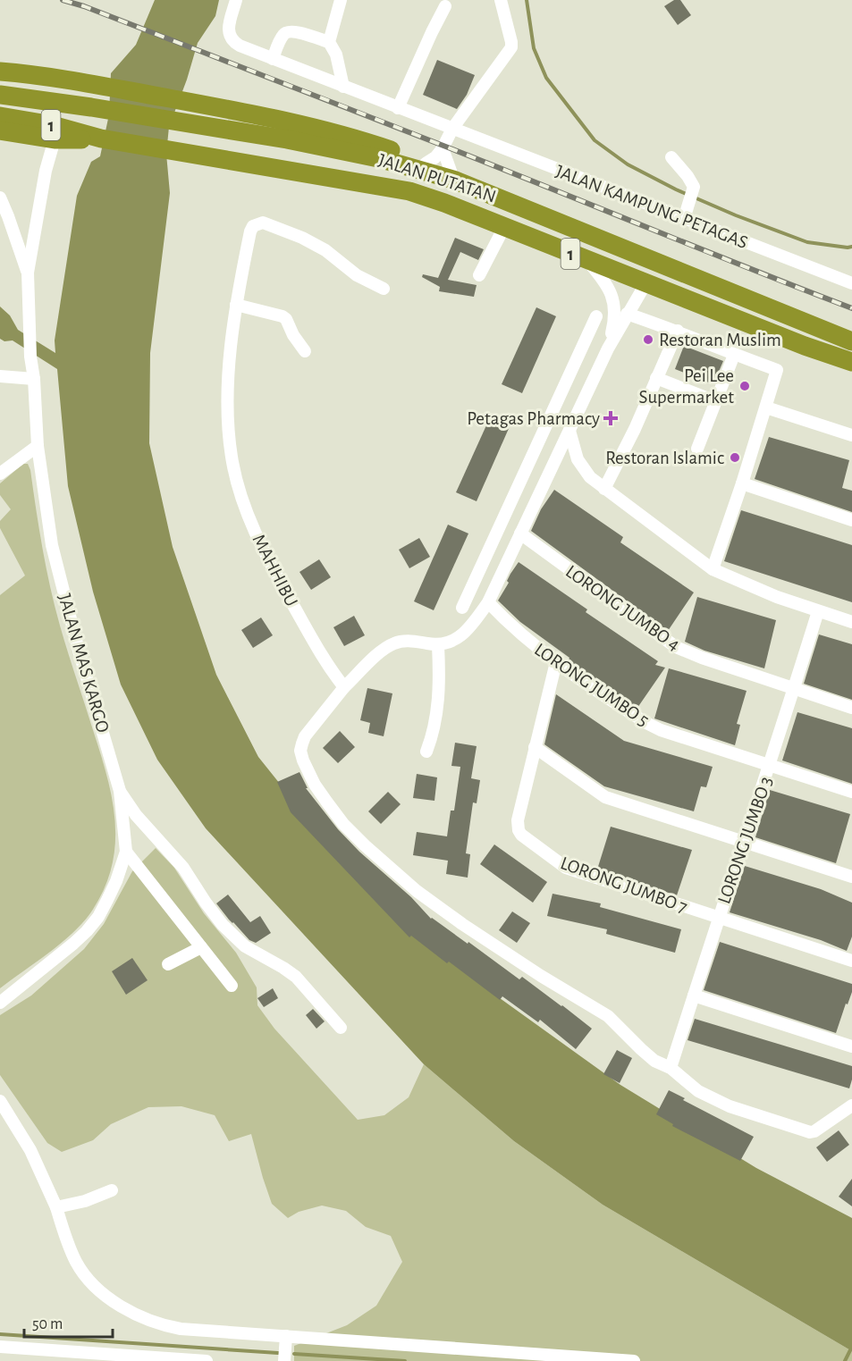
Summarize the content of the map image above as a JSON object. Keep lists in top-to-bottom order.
{
  "streets": {
    "highway": ["1", "JALAN PUTATAN"],
    "street": [
      "JALAN KAMPUNG PETAGAS",
      "MAHHIBU",
      "LORONG JUMBO 4",
      "JALAN MAS KARGO",
      "LORONG JUMBO 5",
      "LORONG JUMBO 3",
      "LORONG JUMBO 7"
    ]
  },
  "crossings": [
    ["LORONG JUMBO 4", "LORONG JUMBO 3"],
    ["LORONG JUMBO 5", "LORONG JUMBO 3"],
    ["LORONG JUMBO 5", "LORONG JUMBO 7"],
    ["LORONG JUMBO 3", "LORONG JUMBO 7"]
  ],
  "places": {
    "other": ["Restoran Muslim", "Pei Lee Supermarket", "Restoran Islamic"],
    "health": ["Petagas Pharmacy"]
  },
  "scale_bar": "50 m"
}
